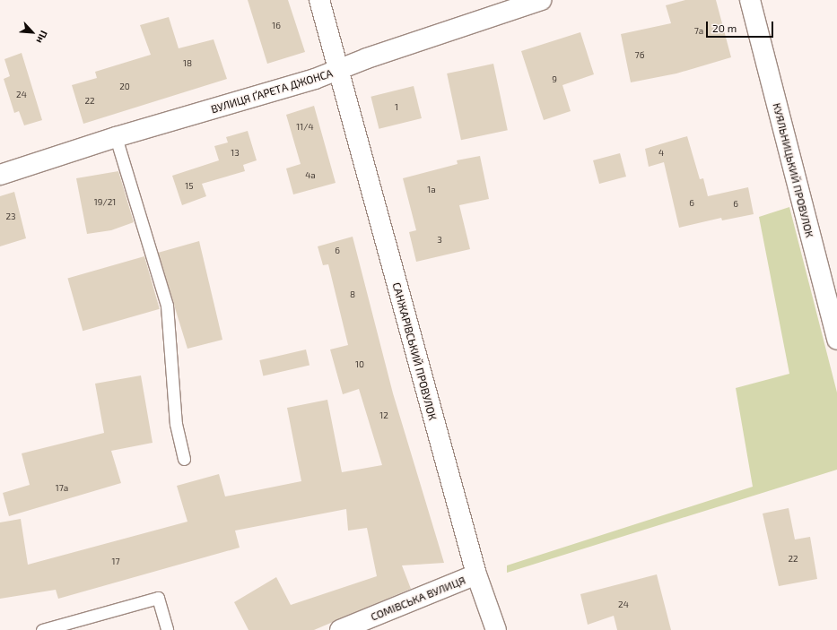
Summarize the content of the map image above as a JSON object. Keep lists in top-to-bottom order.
{
  "streets": {
    "street": [
      "ВУЛИЦЯ ҐАРЕТА ДЖОНСА",
      "КУЯЛЬНИЦЬКИЙ ПРОВУЛОК",
      "САНЖАРІВСЬКИЙ ПРОВУЛОК",
      "СОМІВСЬКА ВУЛИЦЯ"
    ]
  },
  "crossings": [
    ["ВУЛИЦЯ ҐАРЕТА ДЖОНСА", "САНЖАРІВСЬКИЙ ПРОВУЛОК"],
    ["САНЖАРІВСЬКИЙ ПРОВУЛОК", "СОМІВСЬКА ВУЛИЦЯ"]
  ],
  "house_numbers": [
    "16",
    "7а",
    "7б",
    "18",
    "9",
    "20",
    "24",
    "22",
    "1",
    "11/4",
    "13",
    "4",
    "4а",
    "15",
    "1а",
    "19/21",
    "6",
    "6",
    "23",
    "3",
    "6",
    "8",
    "10",
    "12",
    "17а",
    "22",
    "17",
    "24"
  ],
  "scale_bar": "20 m",
  "north": "bottom right"
}
